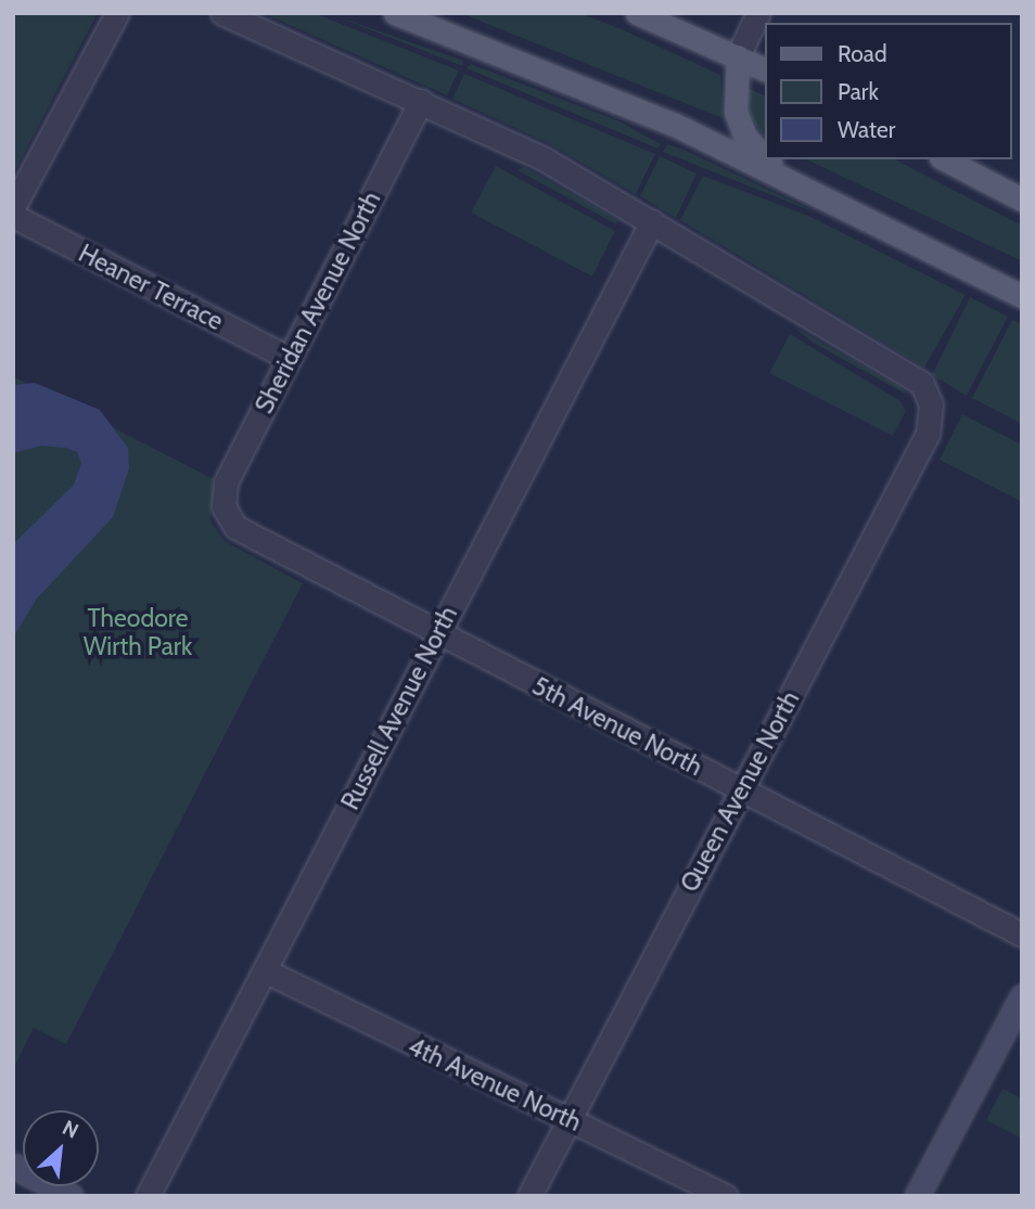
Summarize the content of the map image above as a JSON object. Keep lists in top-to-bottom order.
{
  "streets": {
    "street": [
      "Heaner Terrace",
      "Sheridan Avenue North",
      "Russell Avenue North",
      "5th Avenue North",
      "Queen Avenue North",
      "4th Avenue North"
    ]
  },
  "crossings": [
    ["Heaner Terrace", "Sheridan Avenue North"],
    ["Sheridan Avenue North", "5th Avenue North"],
    ["Russell Avenue North", "5th Avenue North"],
    ["Russell Avenue North", "Queen Avenue North"],
    ["Russell Avenue North", "4th Avenue North"],
    ["5th Avenue North", "Queen Avenue North"],
    ["Queen Avenue North", "4th Avenue North"]
  ],
  "parks": ["Theodore Wirth Park"],
  "legend": ["Road", "Park", "Water"],
  "north": "top right"
}
